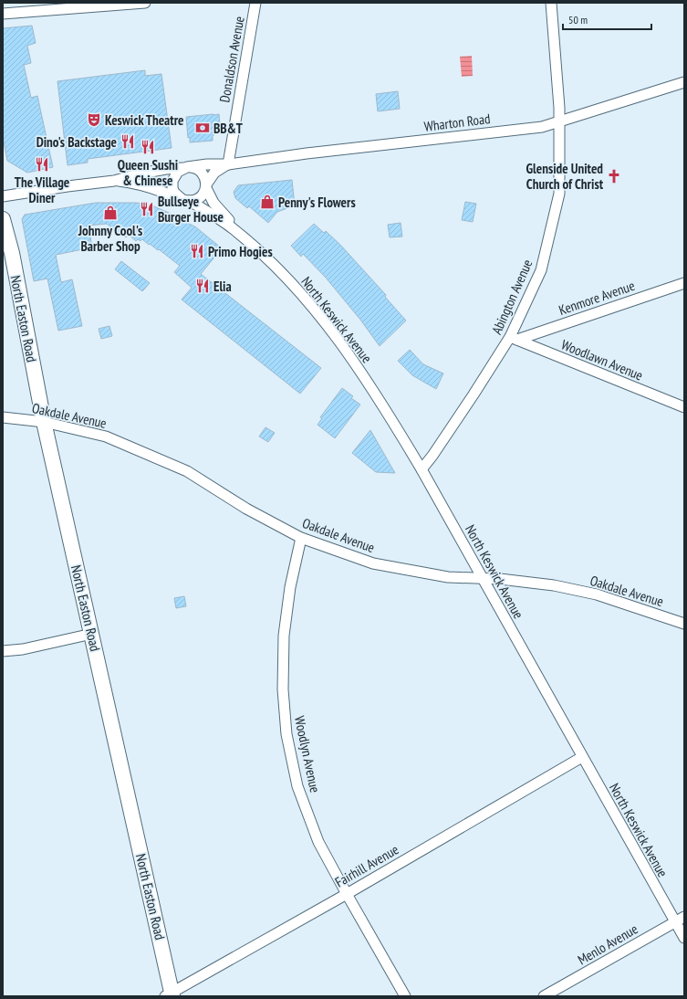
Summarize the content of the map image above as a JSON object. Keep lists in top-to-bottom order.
{
  "streets": {
    "main road": ["North Easton Road"],
    "street": [
      "Donaldson Avenue",
      "Wharton Road",
      "Abington Avenue",
      "Kenmore Avenue",
      "North Keswick Avenue",
      "Woodlawn Avenue",
      "Oakdale Avenue",
      "Woodlyn Avenue",
      "Fairhill Avenue",
      "Menlo Avenue"
    ]
  },
  "crossings": [
    ["Donaldson Avenue", "Wharton Road"],
    ["Wharton Road", "Abington Avenue"],
    ["Wharton Road", "North Keswick Avenue"],
    ["Abington Avenue", "Kenmore Avenue"],
    ["Abington Avenue", "North Keswick Avenue"],
    ["Abington Avenue", "Woodlawn Avenue"],
    ["Kenmore Avenue", "Woodlawn Avenue"],
    ["North Easton Road", "Oakdale Avenue"],
    ["North Easton Road", "Fairhill Avenue"],
    ["North Keswick Avenue", "Oakdale Avenue"],
    ["North Keswick Avenue", "Fairhill Avenue"],
    ["North Keswick Avenue", "Menlo Avenue"],
    ["Oakdale Avenue", "Woodlyn Avenue"],
    ["Woodlyn Avenue", "Fairhill Avenue"]
  ],
  "places": {
    "theatre": ["Keswick Theatre"],
    "bank": ["BB&T"],
    "restaurant": [
      "Dino's Backstage",
      "Queen Sushi & Chinese",
      "The Village Diner",
      "Bullseye Burger House",
      "Primo Hogies",
      "Elia"
    ],
    "church": ["Glenside United Church of Christ"],
    "shop": ["Penny's Flowers", "Johnny Cool's Barber Shop"]
  },
  "scale_bar": "50 m"
}
